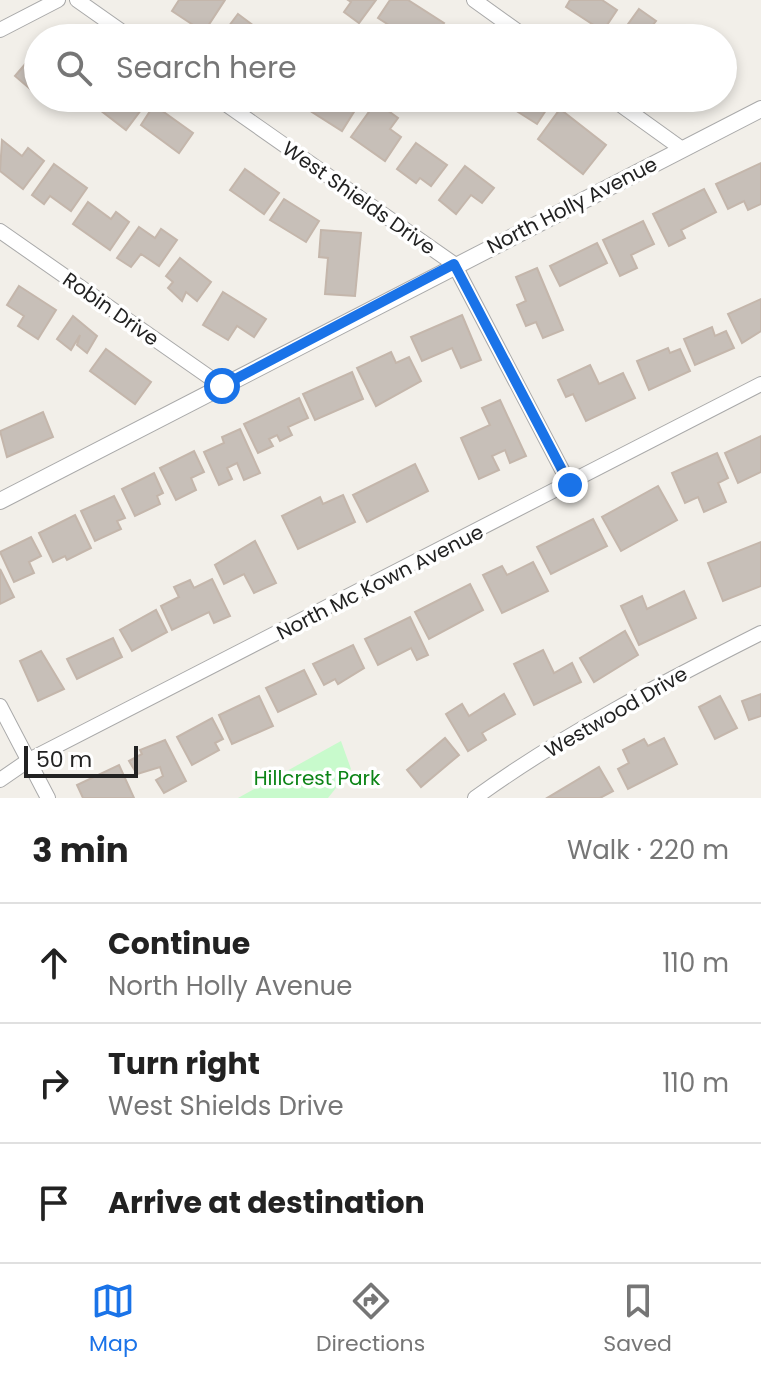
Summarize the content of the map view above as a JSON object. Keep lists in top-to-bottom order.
{
  "streets": {
    "street": [
      "West Shields Drive",
      "North Holly Avenue",
      "Robin Drive",
      "North Mc Kown Avenue",
      "Westwood Drive"
    ]
  },
  "crossings": [
    ["West Shields Drive", "North Holly Avenue"],
    ["West Shields Drive", "North Mc Kown Avenue"],
    ["North Holly Avenue", "Robin Drive"]
  ],
  "parks": ["Hillcrest Park"],
  "scale_bar": "50 m",
  "page": {
    "search": "Search here",
    "scale": "50 m",
    "heading": ["3 min", "Walk · 220 m"],
    "list": [
      ["Continue", "North Holly Avenue", "110 m"],
      ["Turn right", "West Shields Drive", "110 m"],
      "Arrive at destination"
    ],
    "nav": ["Map", "Directions", "Saved"]
  }
}
